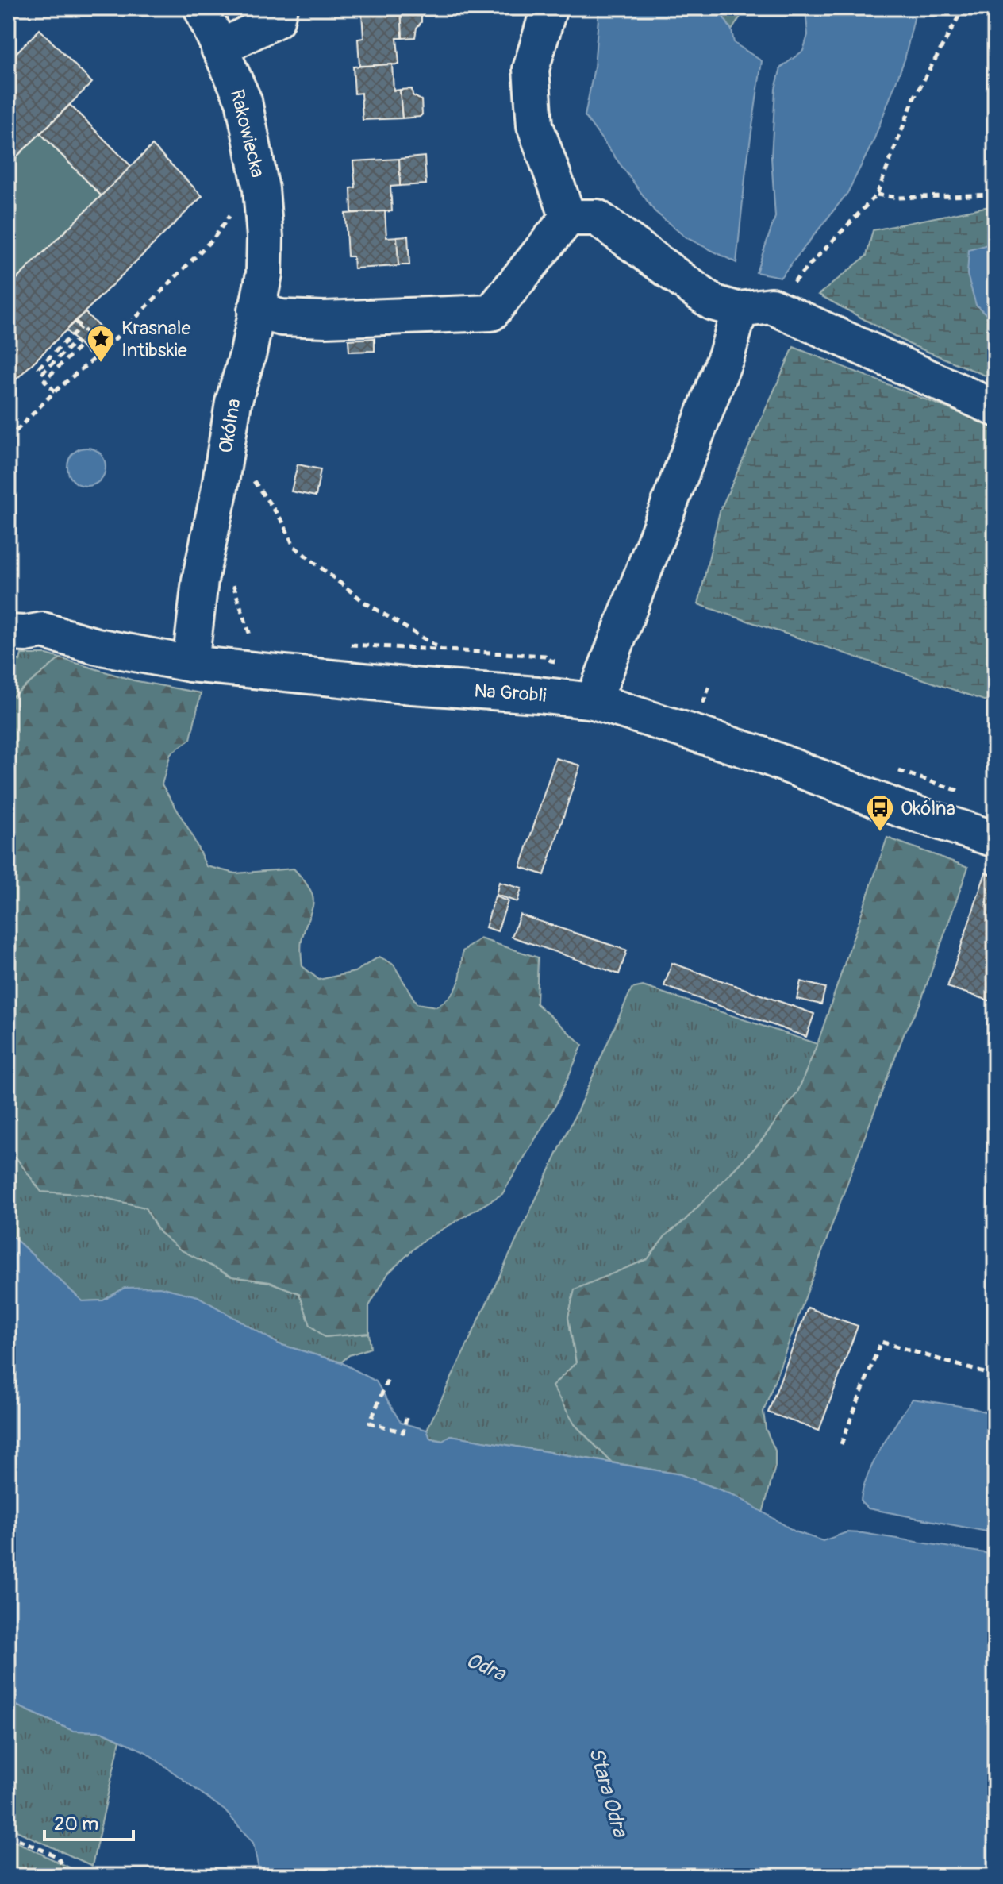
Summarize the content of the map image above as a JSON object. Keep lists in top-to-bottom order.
{
  "streets": {
    "street": ["Rakowiecka", "Okólna", "Na Grobli"]
  },
  "crossings": [
    ["Rakowiecka", "Okólna"],
    ["Okólna", "Na Grobli"]
  ],
  "water": ["Odra", "Stara Odra"],
  "places": {
    "place": ["Krasnale Intibskie"],
    "bus stop": ["Okólna"]
  },
  "scale_bar": "20 m"
}
